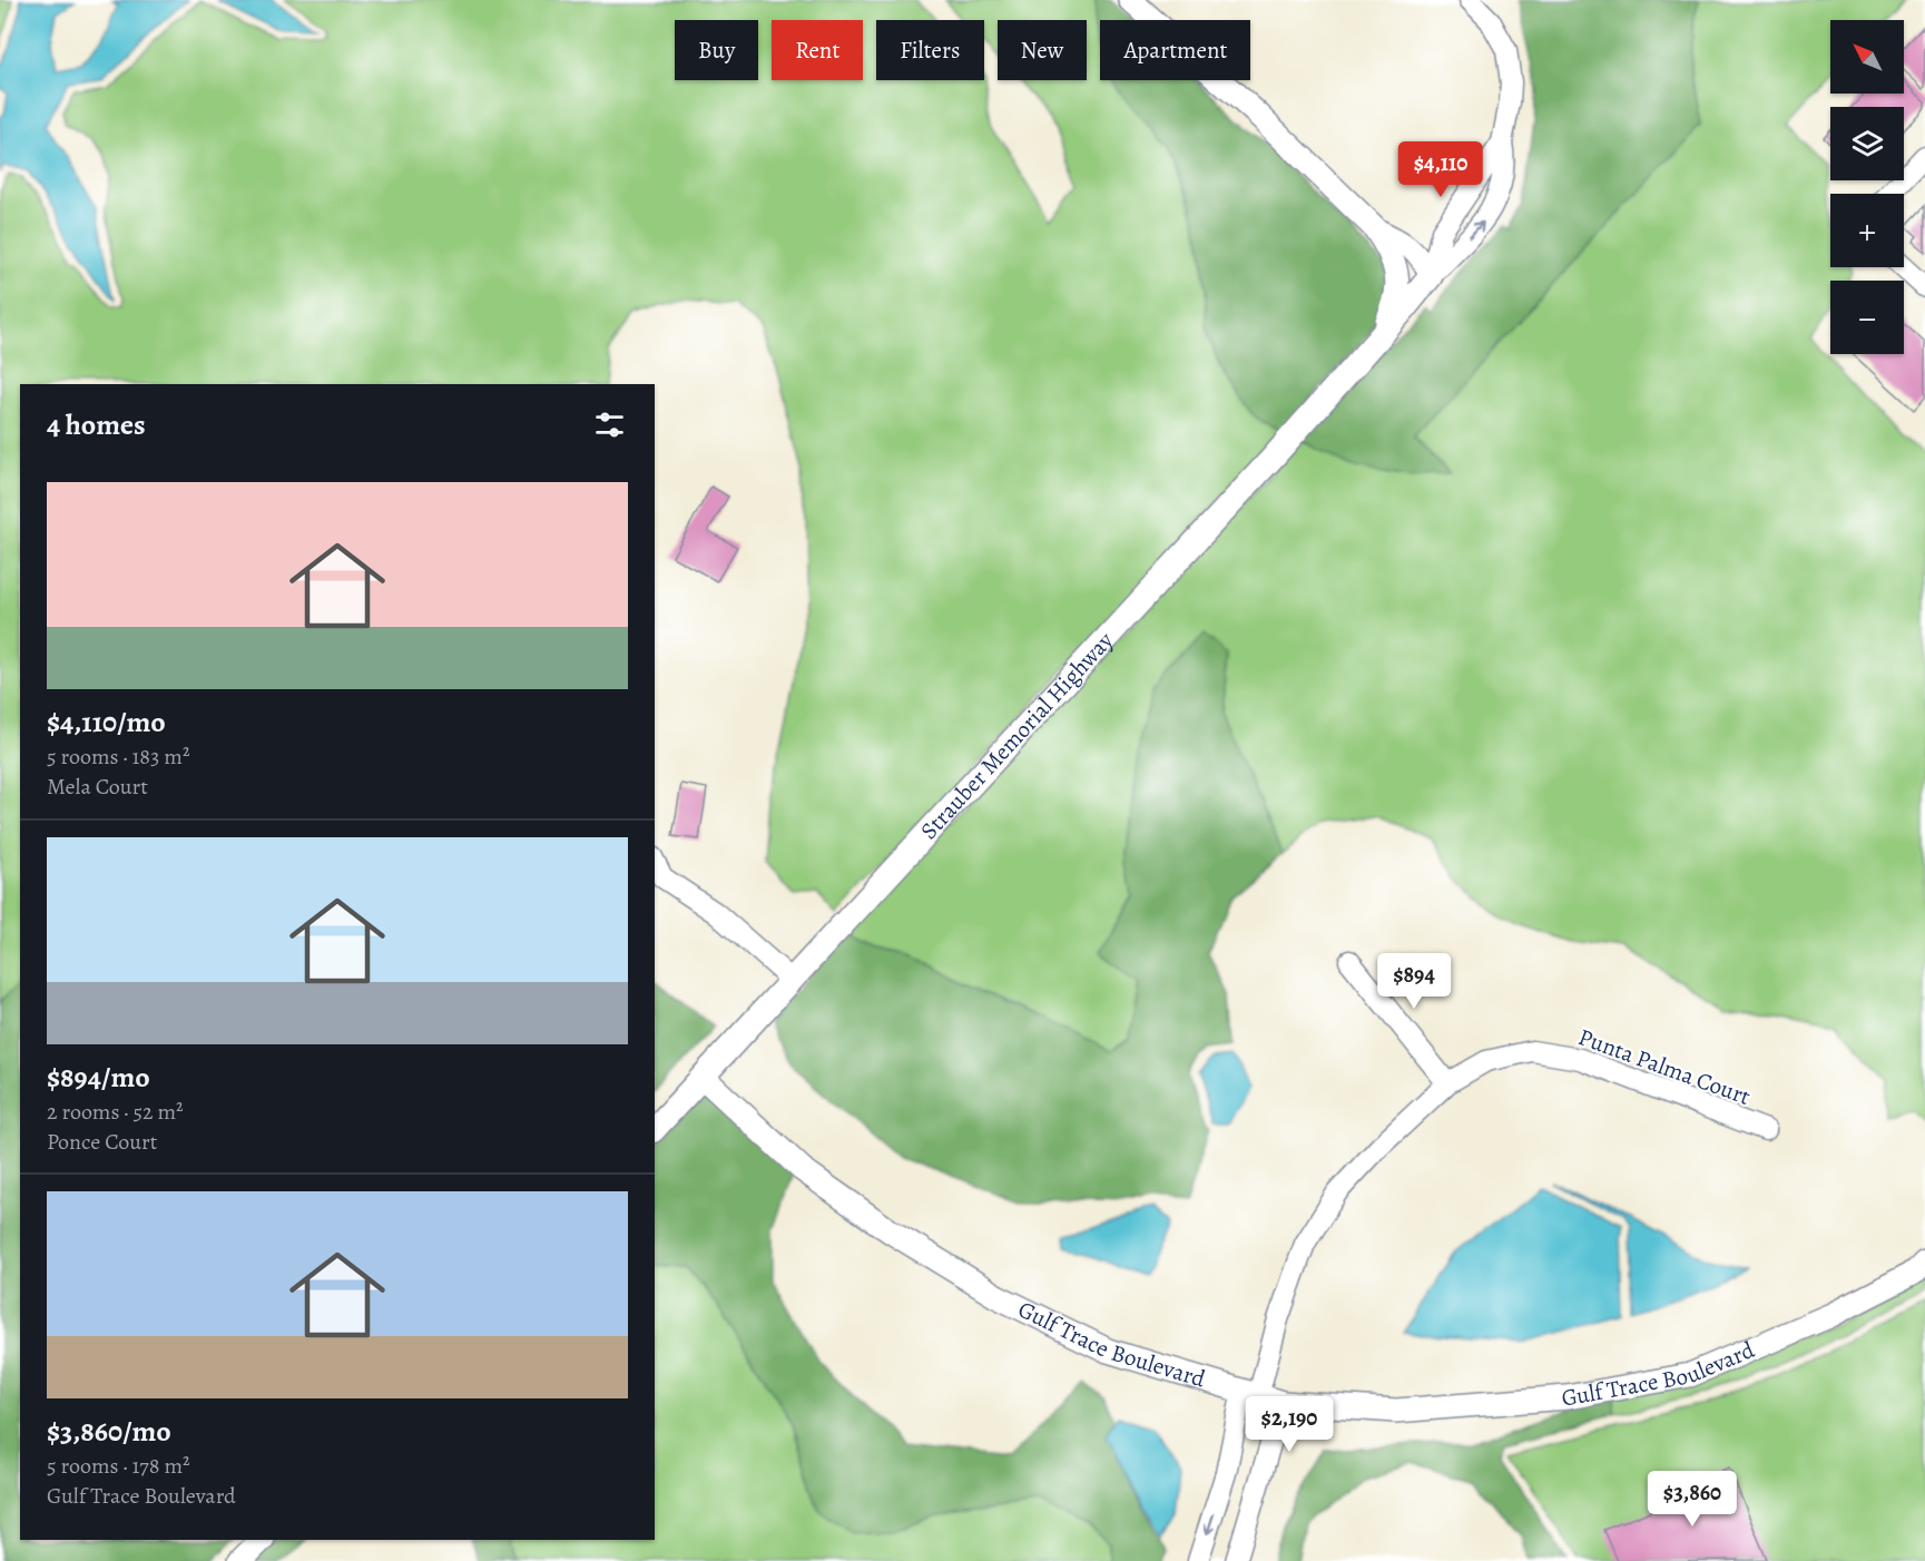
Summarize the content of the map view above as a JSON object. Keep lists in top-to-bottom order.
{
  "streets": {
    "street": ["Strauber Memorial Highway", "Punta Palma Court", "Gulf Trace Boulevard"]
  },
  "crossings": [
    ["Strauber Memorial Highway", "Gulf Trace Boulevard"],
    ["Punta Palma Court", "Gulf Trace Boulevard"]
  ],
  "north": "top left",
  "page": {
    "map_buttons": ["+", "−"],
    "chip": [
      "Buy",
      "Rent",
      "Filters",
      "New",
      "Apartment"
    ],
    "price": [
      "$4,110",
      "$894",
      "$2,190",
      "$3,860"
    ],
    "heading": "4 homes",
    "list": [
      {
        "name": "$4,110/mo",
        "note": "5 rooms · 183 m² · Mela Court"
      },
      {
        "name": "$894/mo",
        "note": "2 rooms · 52 m² · Ponce Court"
      },
      {
        "name": "$3,860/mo",
        "note": "5 rooms · 178 m² · Gulf Trace Boulevard"
      }
    ]
  }
}
